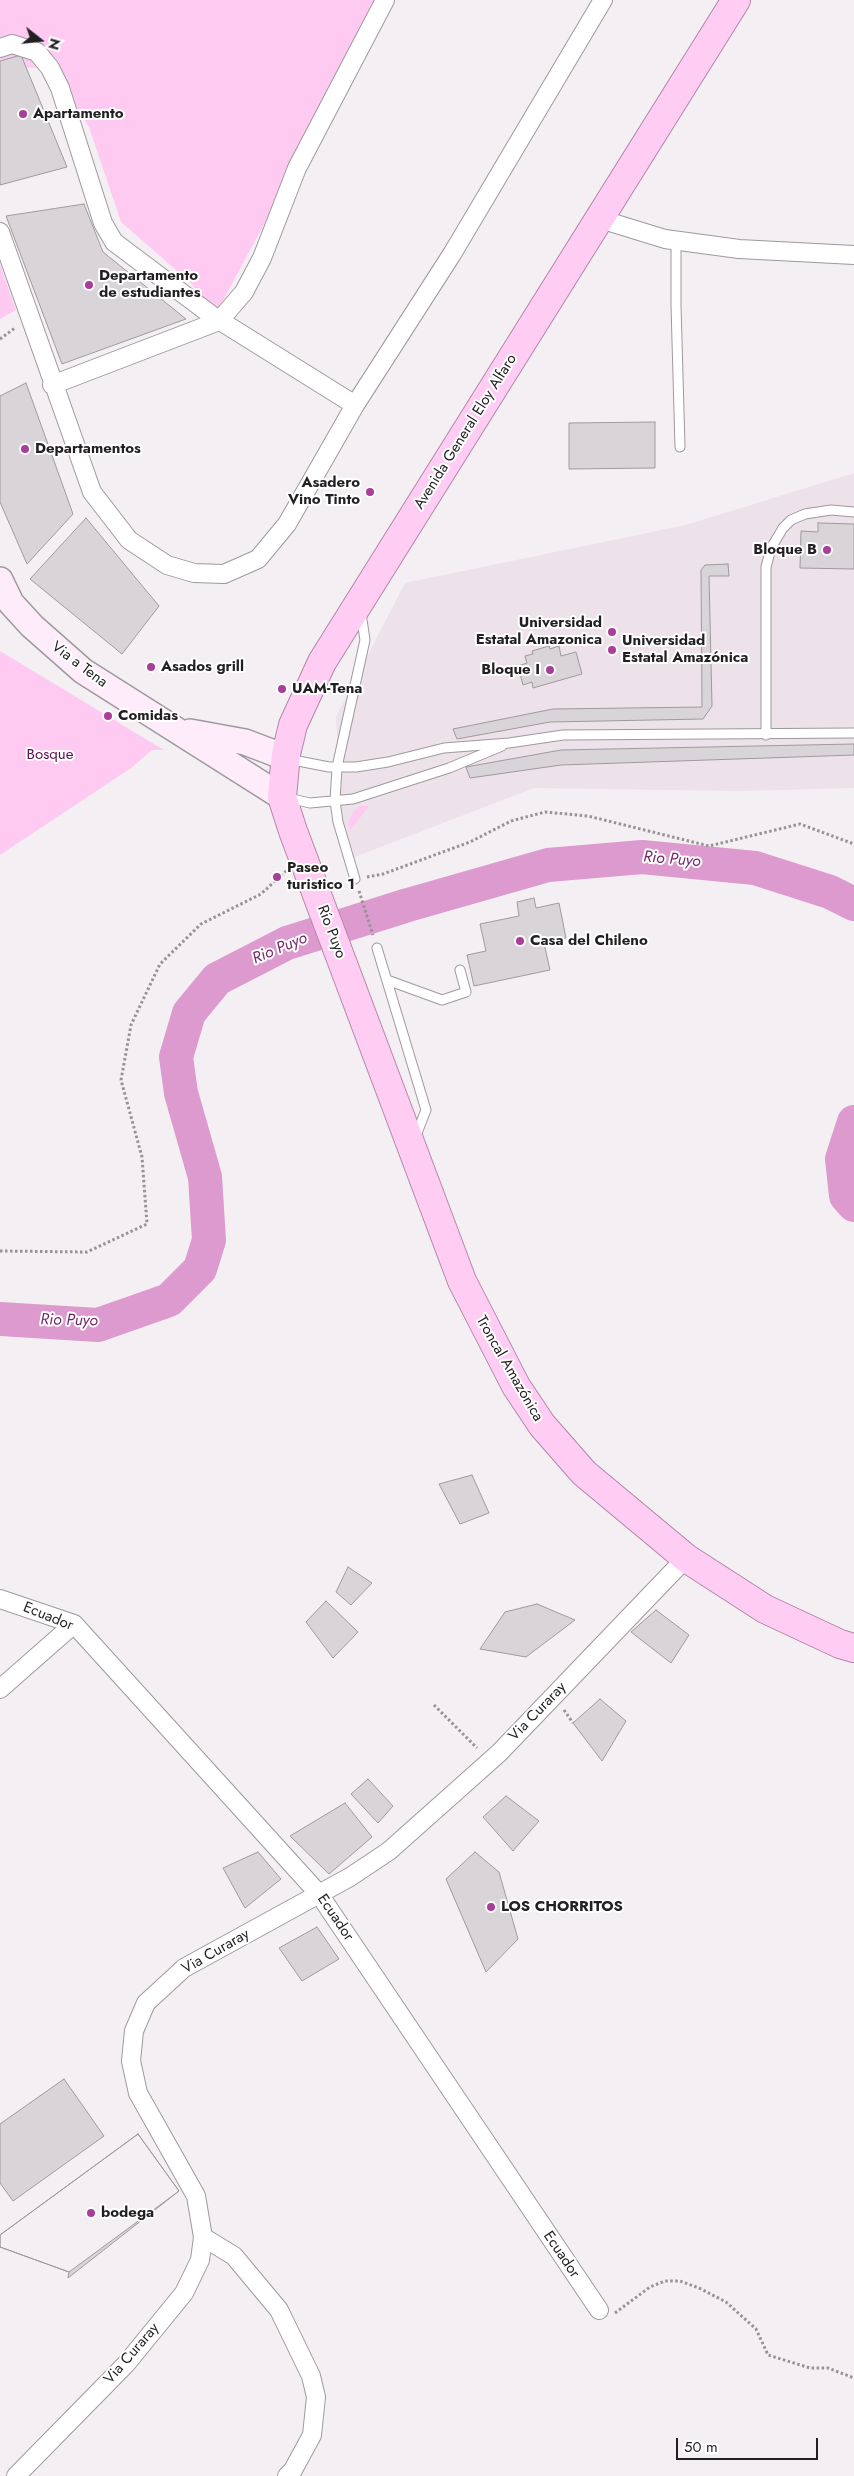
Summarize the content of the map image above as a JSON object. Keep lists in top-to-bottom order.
{
  "streets": {
    "highway": ["Avenida General Eloy Alfaro", "Río Puyo", "Troncal Amazónica"],
    "main road": ["Via a Tena"],
    "street": ["Ecuador", "Via Curaray"]
  },
  "crossings": [
    ["Avenida General Eloy Alfaro", "Via a Tena"],
    ["Avenida General Eloy Alfaro", "Río Puyo"],
    ["Río Puyo", "Troncal Amazónica"],
    ["Troncal Amazónica", "Via Curaray"],
    ["Ecuador", "Via Curaray"]
  ],
  "water": ["Rio Puyo"],
  "parks": ["Bosque"],
  "places": [
    "Apartamento",
    "Departamento de estudiantes",
    "Departamentos",
    "Asadero Vino Tinto",
    "Bloque B",
    "Universidad Estatal Amazonica",
    "Universidad Estatal Amazónica",
    "Asados grill",
    "Bloque I",
    "UAM-Tena",
    "Comidas",
    "Paseo turistico 1",
    "Casa del Chileno",
    "LOS CHORRITOS",
    "bodega"
  ],
  "scale_bar": "50 m",
  "north": "right"
}
